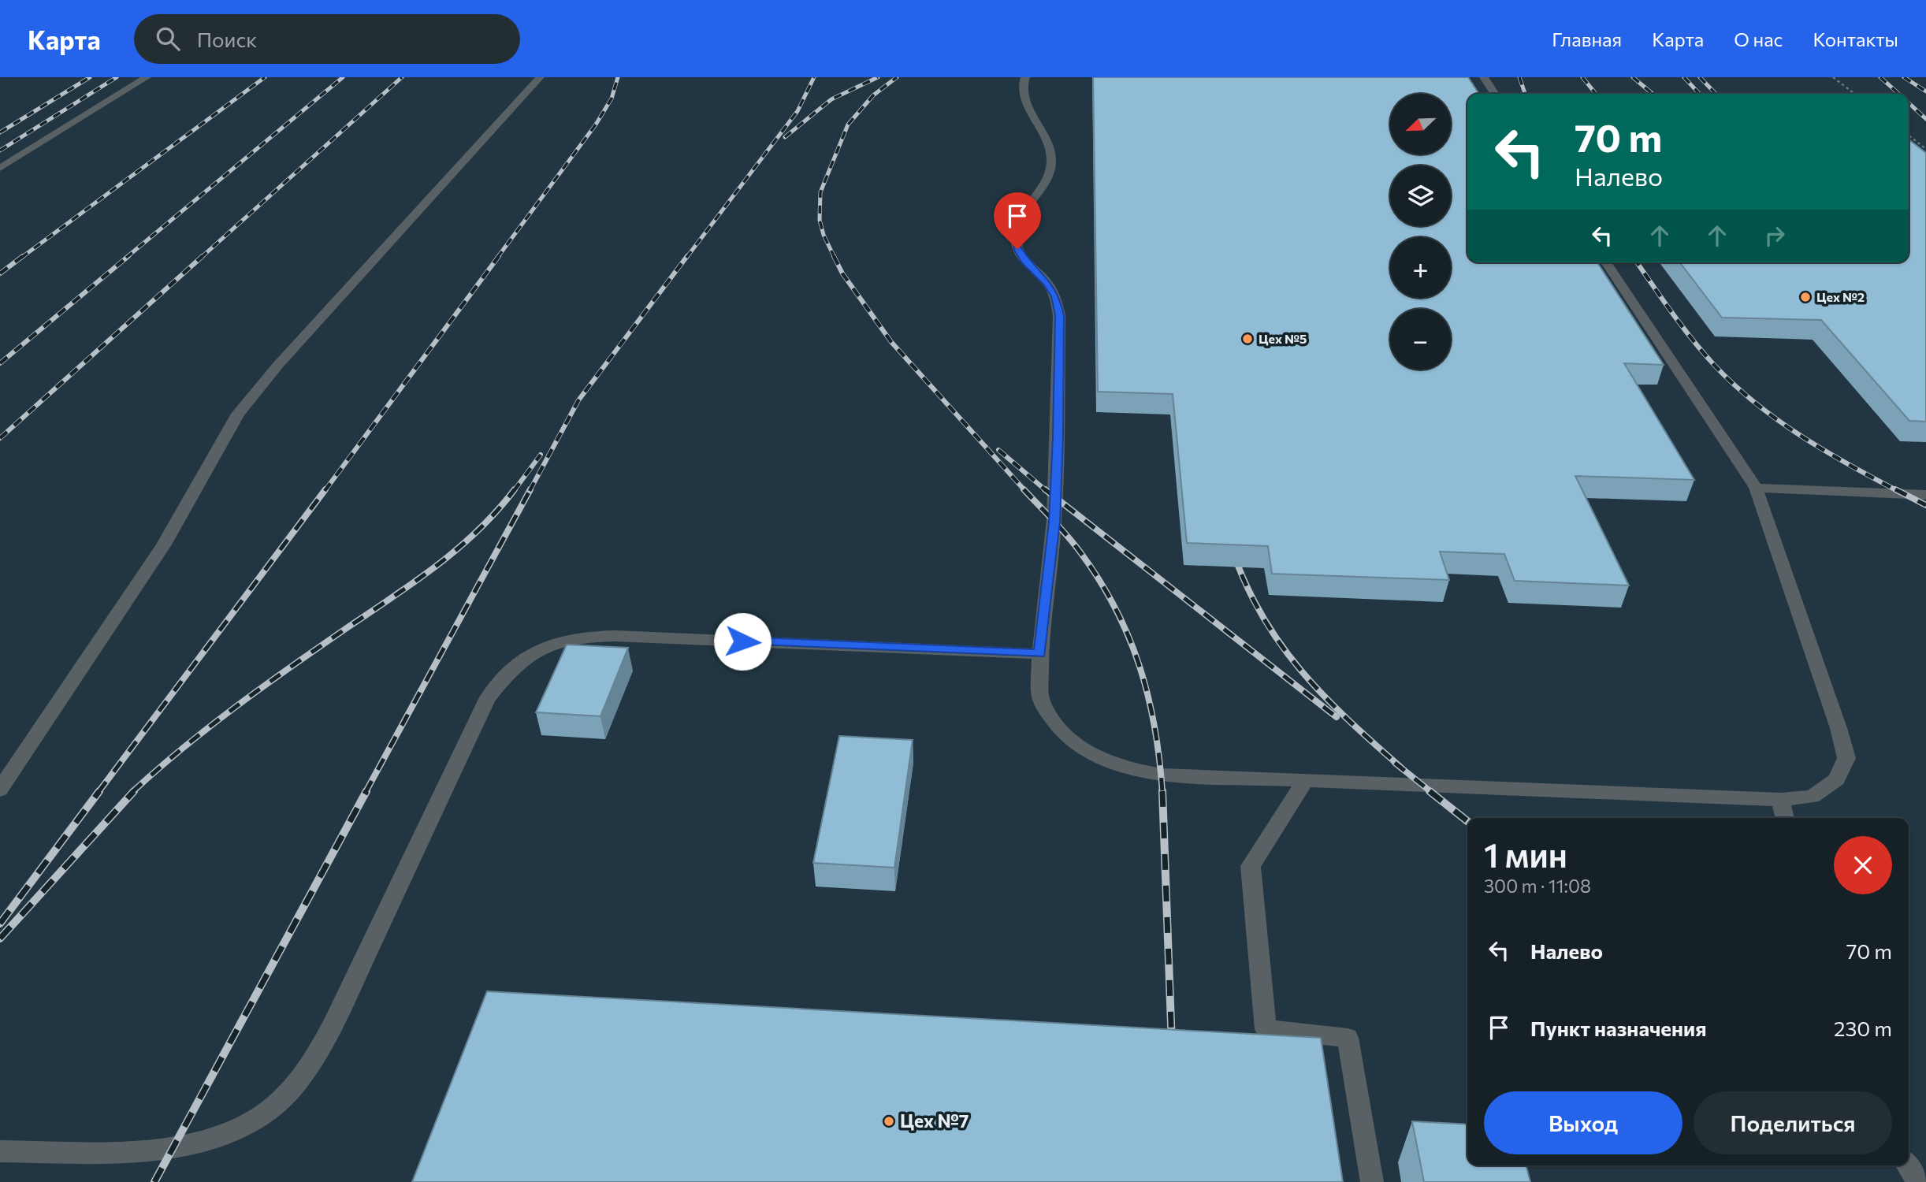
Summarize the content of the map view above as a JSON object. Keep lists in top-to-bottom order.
{
  "places": ["Цех №2", "Цех №5", "Цех №7"],
  "north": "bottom left",
  "page": {
    "header": "Карта",
    "search": "Поиск",
    "nav": [
      "Главная",
      "Карта",
      "О нас",
      "Контакты"
    ],
    "map_buttons": ["+", "−"],
    "turn": ["70 m", "Налево"],
    "heading": ["1 мин", "300 m · 11:08"],
    "list": [
      {
        "name": "Налево",
        "value": "70 m"
      },
      {
        "name": "Пункт назначения",
        "value": "230 m"
      }
    ],
    "buttons": ["Выход", "Поделиться"]
  }
}
